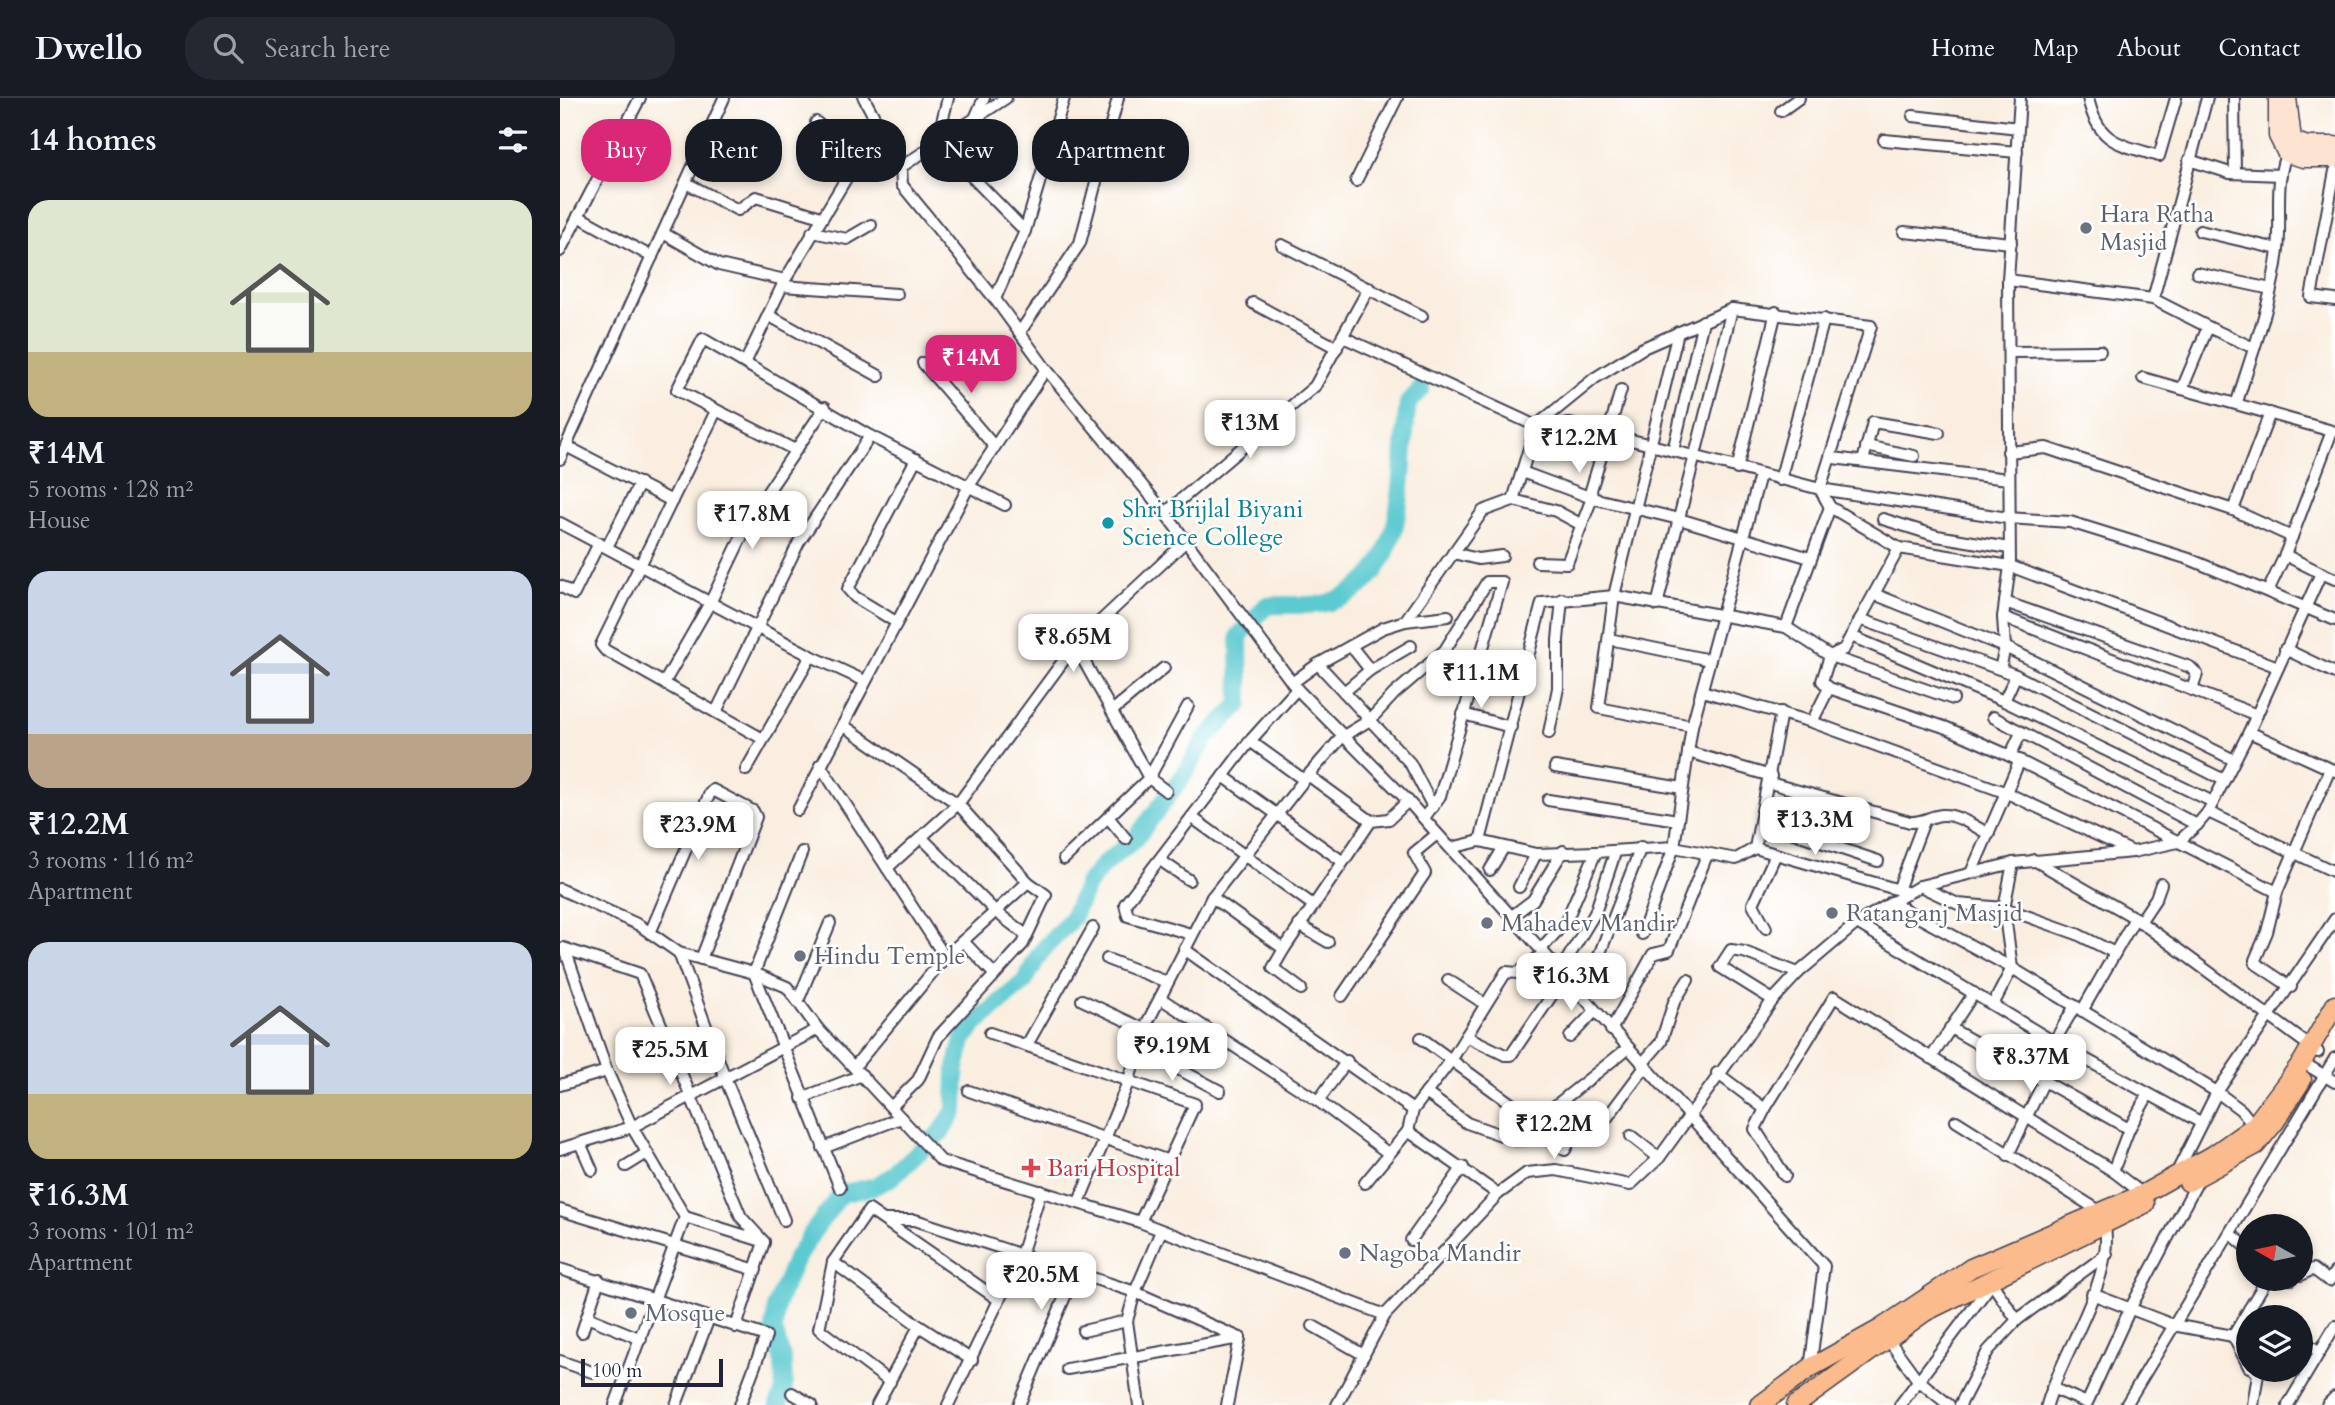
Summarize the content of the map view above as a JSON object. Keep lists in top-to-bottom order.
{
  "places": {
    "other": [
      "Hara Ratha Masjid",
      "Shri Brijlal Biyani Science College",
      "Ratanganj Masjid",
      "Mahadev Mandir",
      "Hindu Temple",
      "Nagoba Mandir",
      "Mosque"
    ],
    "health": ["Bari Hospital"]
  },
  "scale_bar": "100 m",
  "north": "left",
  "page": {
    "header": "Dwello",
    "search": "Search here",
    "nav": [
      "Home",
      "Map",
      "About",
      "Contact"
    ],
    "heading": "14 homes",
    "chip": [
      "Buy",
      "Rent",
      "Filters",
      "New",
      "Apartment"
    ],
    "list": [
      {
        "name": "₹14M",
        "note": "5 rooms · 128 m² · House"
      },
      {
        "name": "₹12.2M",
        "note": "3 rooms · 116 m² · Apartment"
      },
      {
        "name": "₹16.3M",
        "note": "3 rooms · 101 m² · Apartment"
      }
    ],
    "price": [
      "₹14M",
      "₹13M",
      "₹12.2M",
      "₹17.8M",
      "₹8.65M",
      "₹11.1M",
      "₹13.3M",
      "₹23.9M",
      "₹16.3M",
      "₹9.19M",
      "₹25.5M",
      "₹8.37M",
      "₹12.2M",
      "₹20.5M"
    ],
    "scale": "100 m"
  }
}
